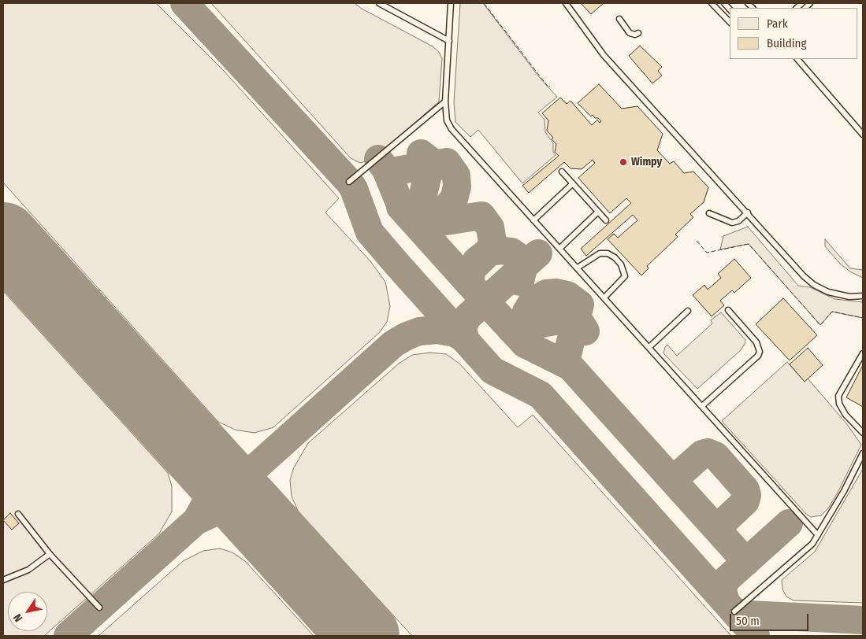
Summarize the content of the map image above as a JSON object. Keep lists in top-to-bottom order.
{
  "places": ["Wimpy"],
  "legend": ["Park", "Building"],
  "scale_bar": "50 m",
  "north": "bottom left"
}
